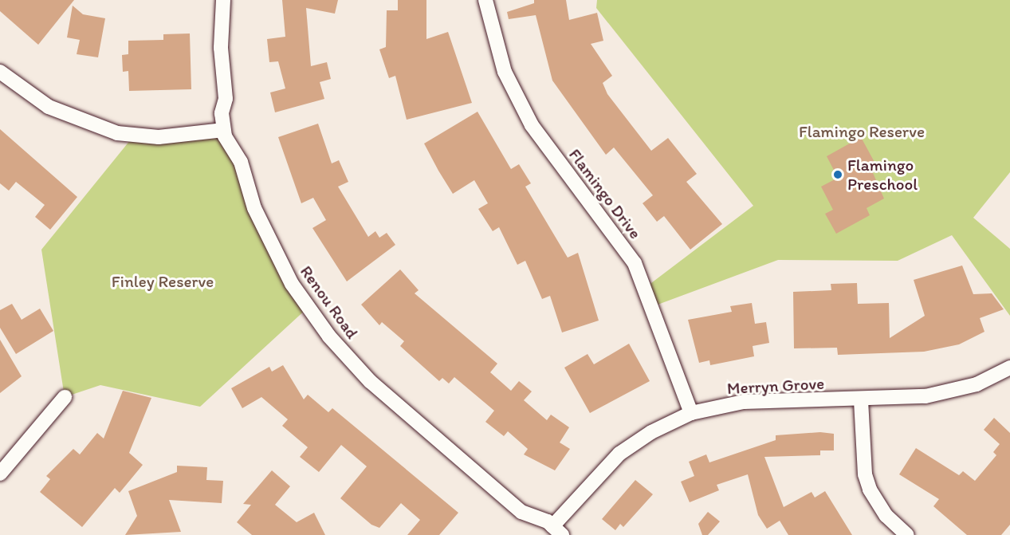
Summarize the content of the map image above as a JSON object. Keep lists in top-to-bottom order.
{
  "streets": {
    "street": ["Flamingo Drive", "Renou Road", "Merryn Grove"]
  },
  "crossings": [
    ["Flamingo Drive", "Merryn Grove"],
    ["Renou Road", "Merryn Grove"]
  ],
  "parks": ["Flamingo Reserve", "Finley Reserve"],
  "places": ["Flamingo Preschool"]
}
